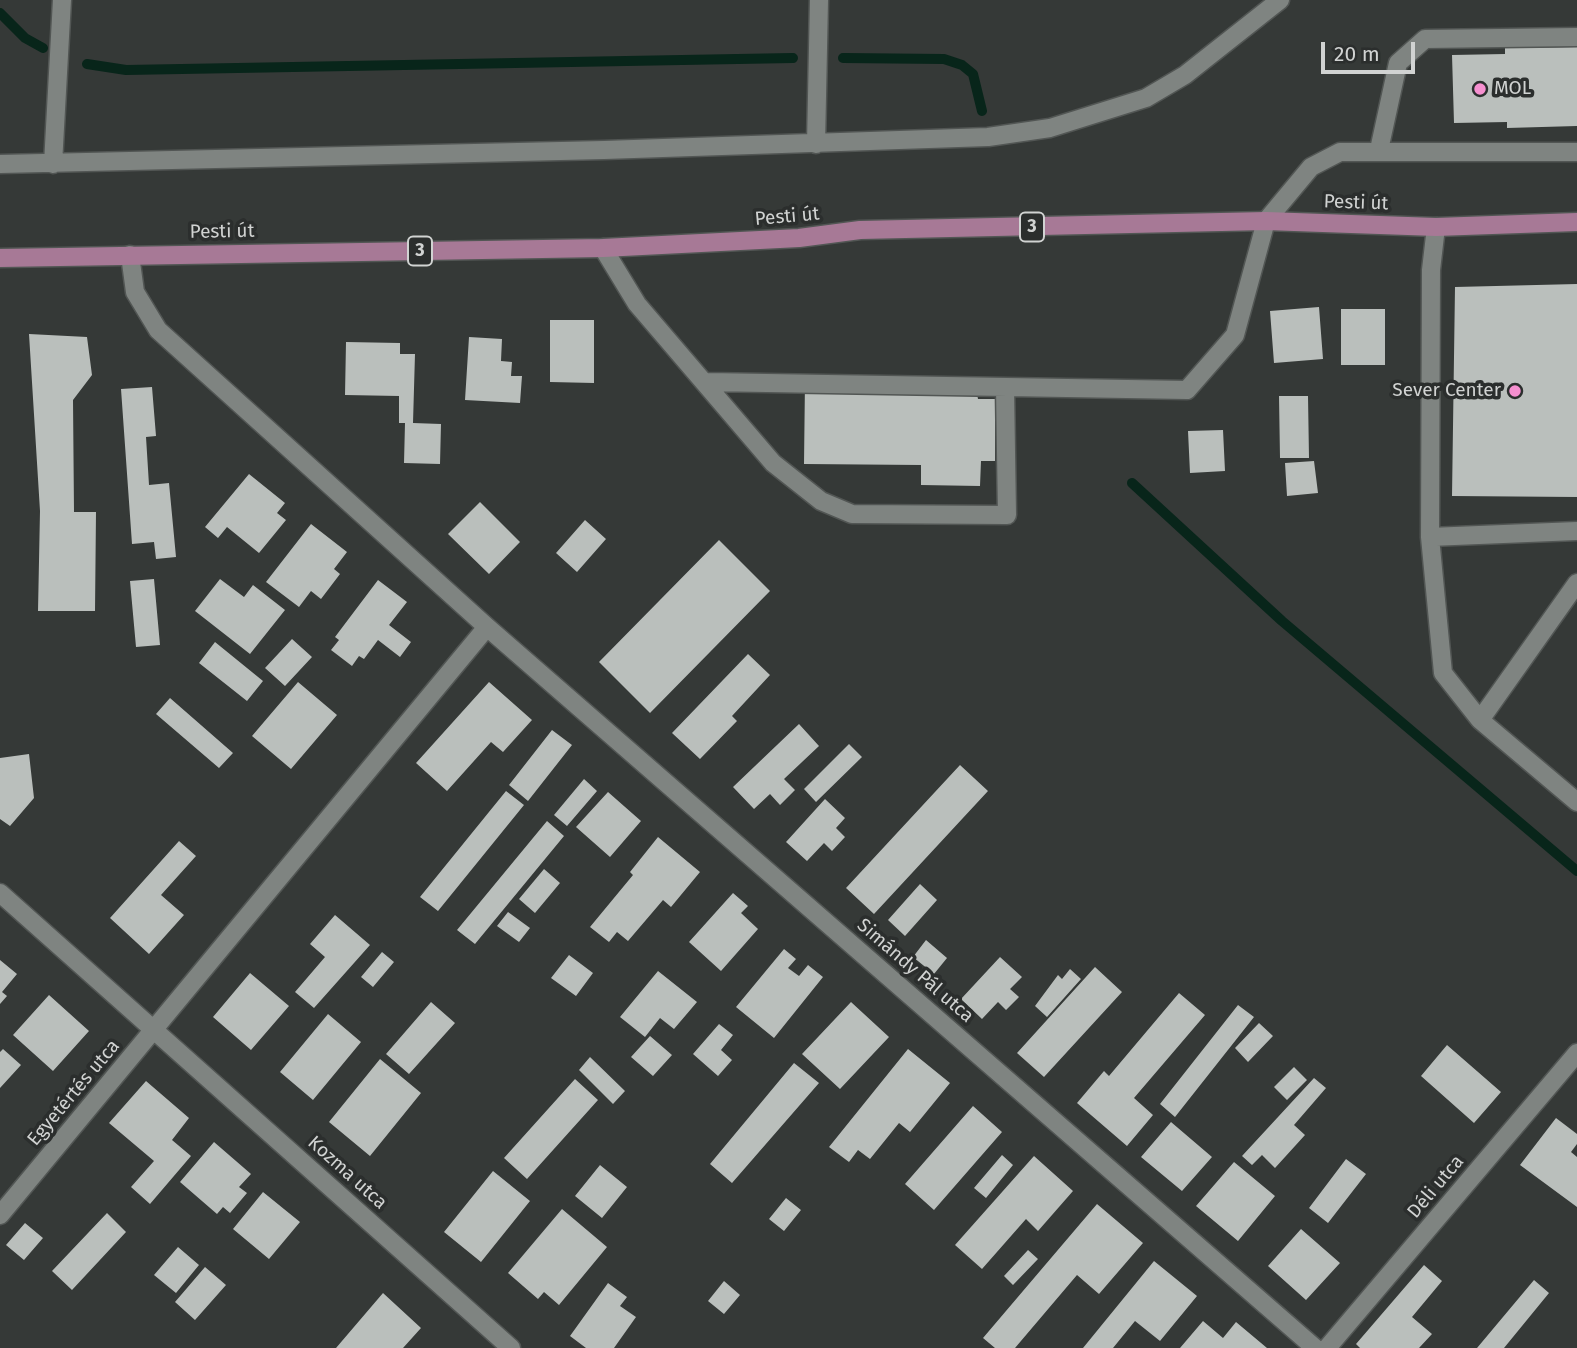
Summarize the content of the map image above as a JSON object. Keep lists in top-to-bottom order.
{
  "streets": {
    "main road": ["Pesti út", "3"],
    "street": [
      "Simándy Pál utca",
      "Egyetértés utca",
      "Kozma utca",
      "Déli utca"
    ]
  },
  "crossings": [
    ["Pesti út", "Simándy Pál utca"],
    ["Simándy Pál utca", "Egyetértés utca"],
    ["Egyetértés utca", "Kozma utca"]
  ],
  "places": ["MOL", "Sever Center"],
  "scale_bar": "20 m"
}
